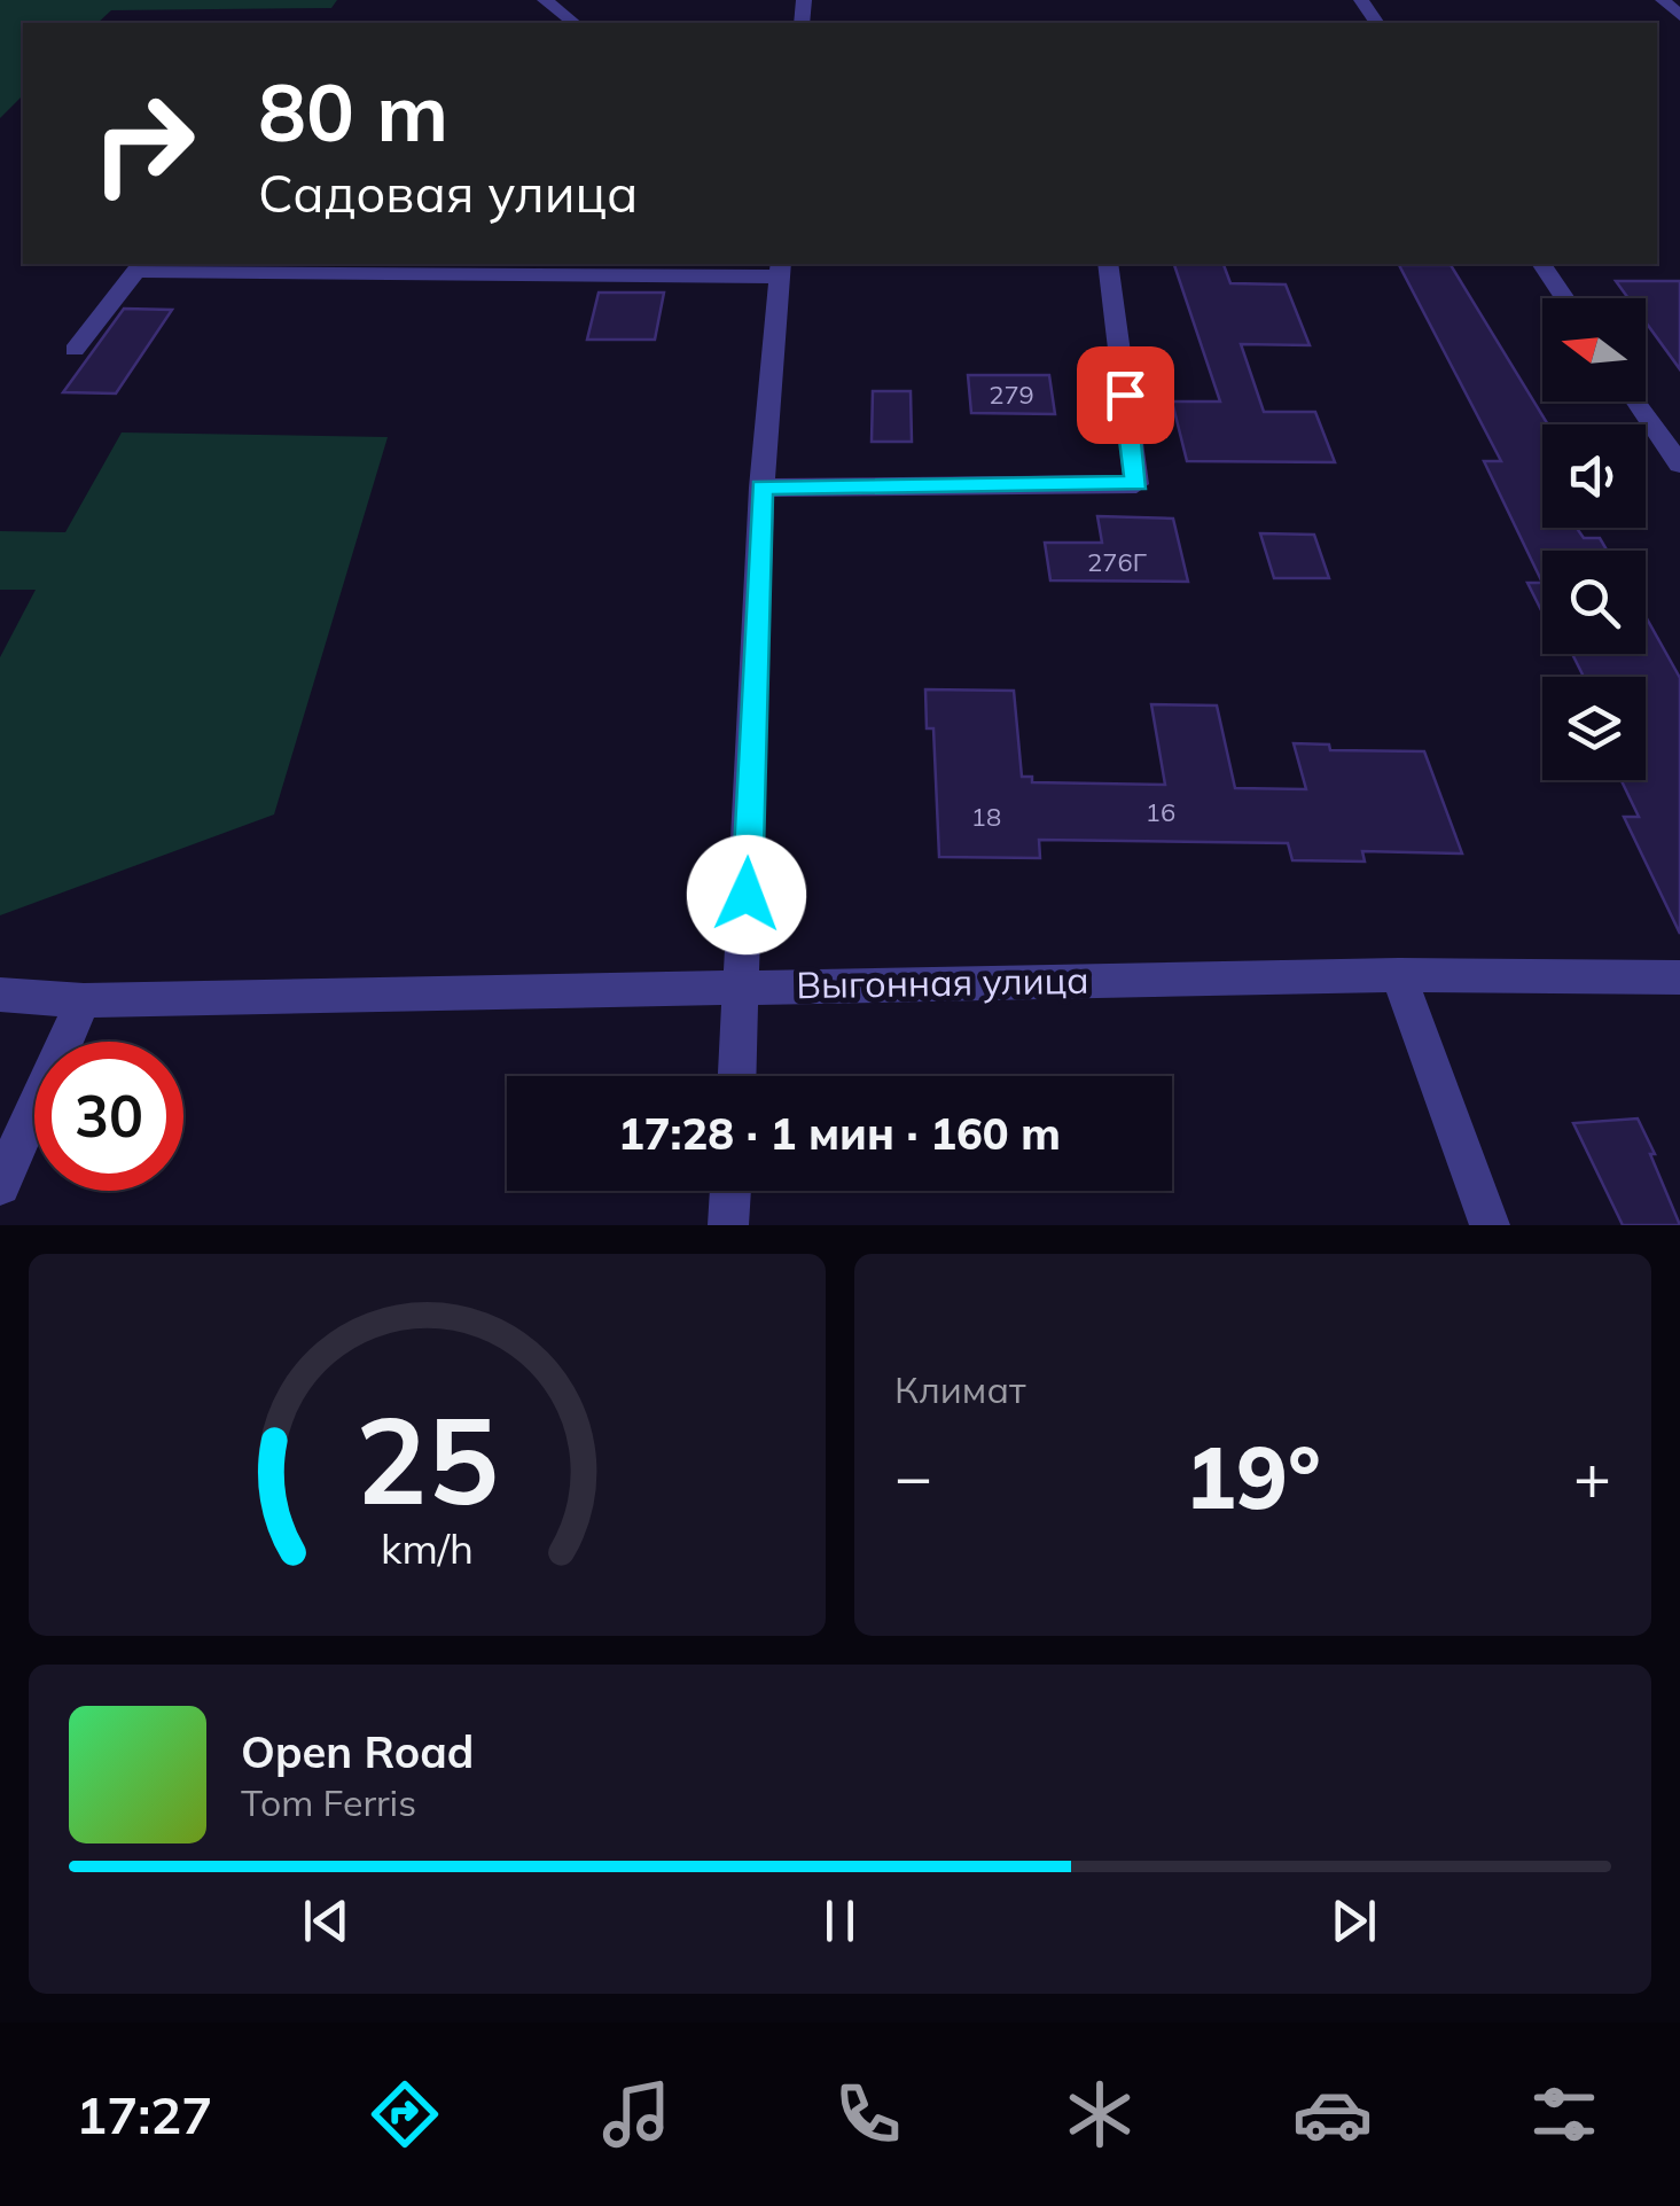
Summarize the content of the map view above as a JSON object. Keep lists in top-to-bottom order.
{
  "streets": {
    "street": ["Выгонная улица"]
  },
  "house_numbers": [
    "279",
    "276Г",
    "16",
    "18"
  ],
  "north": "left",
  "page": {
    "turn": ["80 m", "Садовая улица"],
    "limit": "30",
    "trip": "17:28 · 1 мин · 160 m",
    "tile": "Климат",
    "heat": ["−", "19°", "+"],
    "song": ["Open Road", "Tom Ferris"],
    "tabs": "17:27",
    "gauge": ["25", "km/h"]
  }
}
